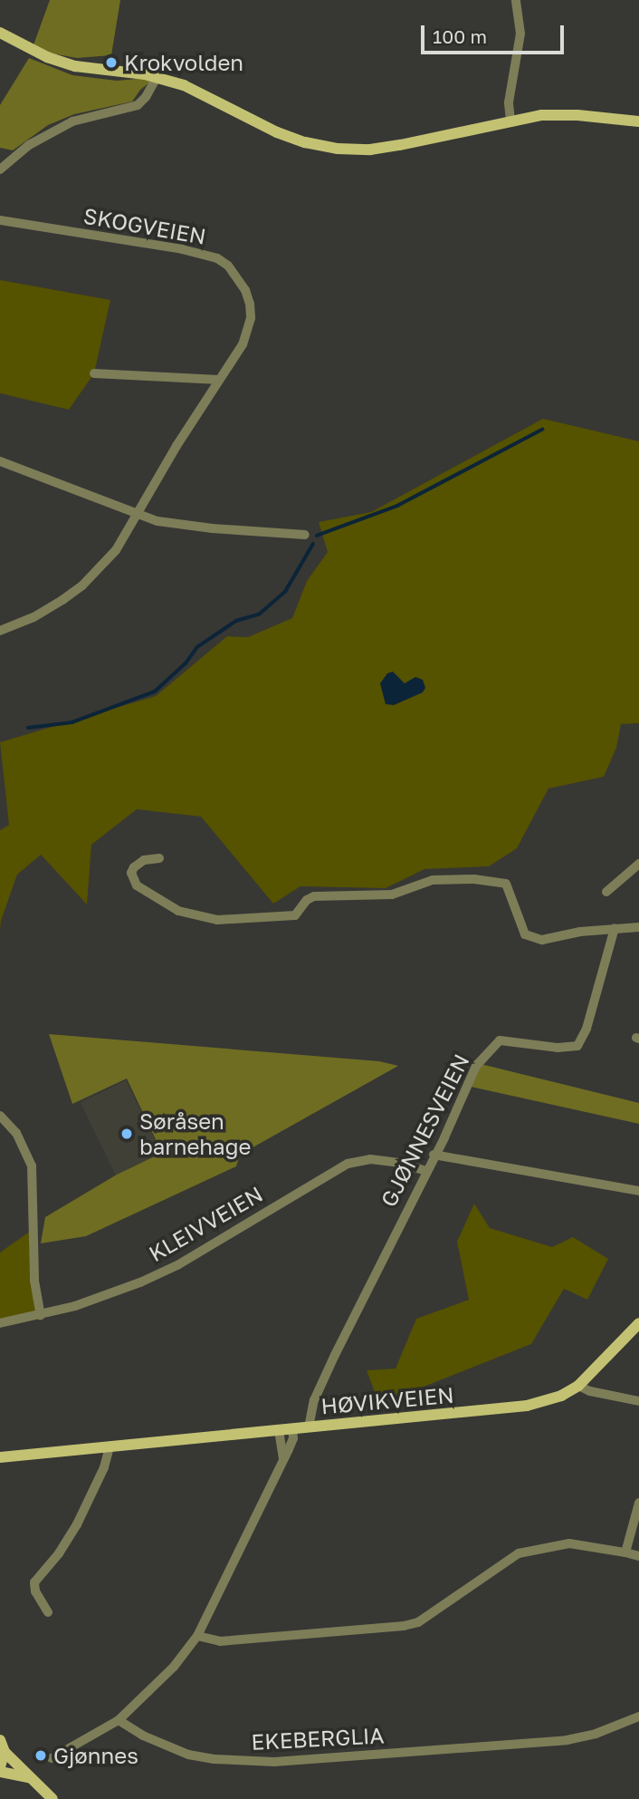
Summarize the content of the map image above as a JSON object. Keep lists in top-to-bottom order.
{
  "streets": {
    "main road": ["HØVIKVEIEN"],
    "street": [
      "SKOGVEIEN",
      "GJØNNESVEIEN",
      "KLEIVVEIEN",
      "EKEBERGLIA"
    ]
  },
  "crossings": [
    ["GJØNNESVEIEN", "KLEIVVEIEN"],
    ["GJØNNESVEIEN", "HØVIKVEIEN"]
  ],
  "places": ["Krokvolden", "Søråsen barnehage", "Gjønnes"],
  "scale_bar": "100 m"
}
